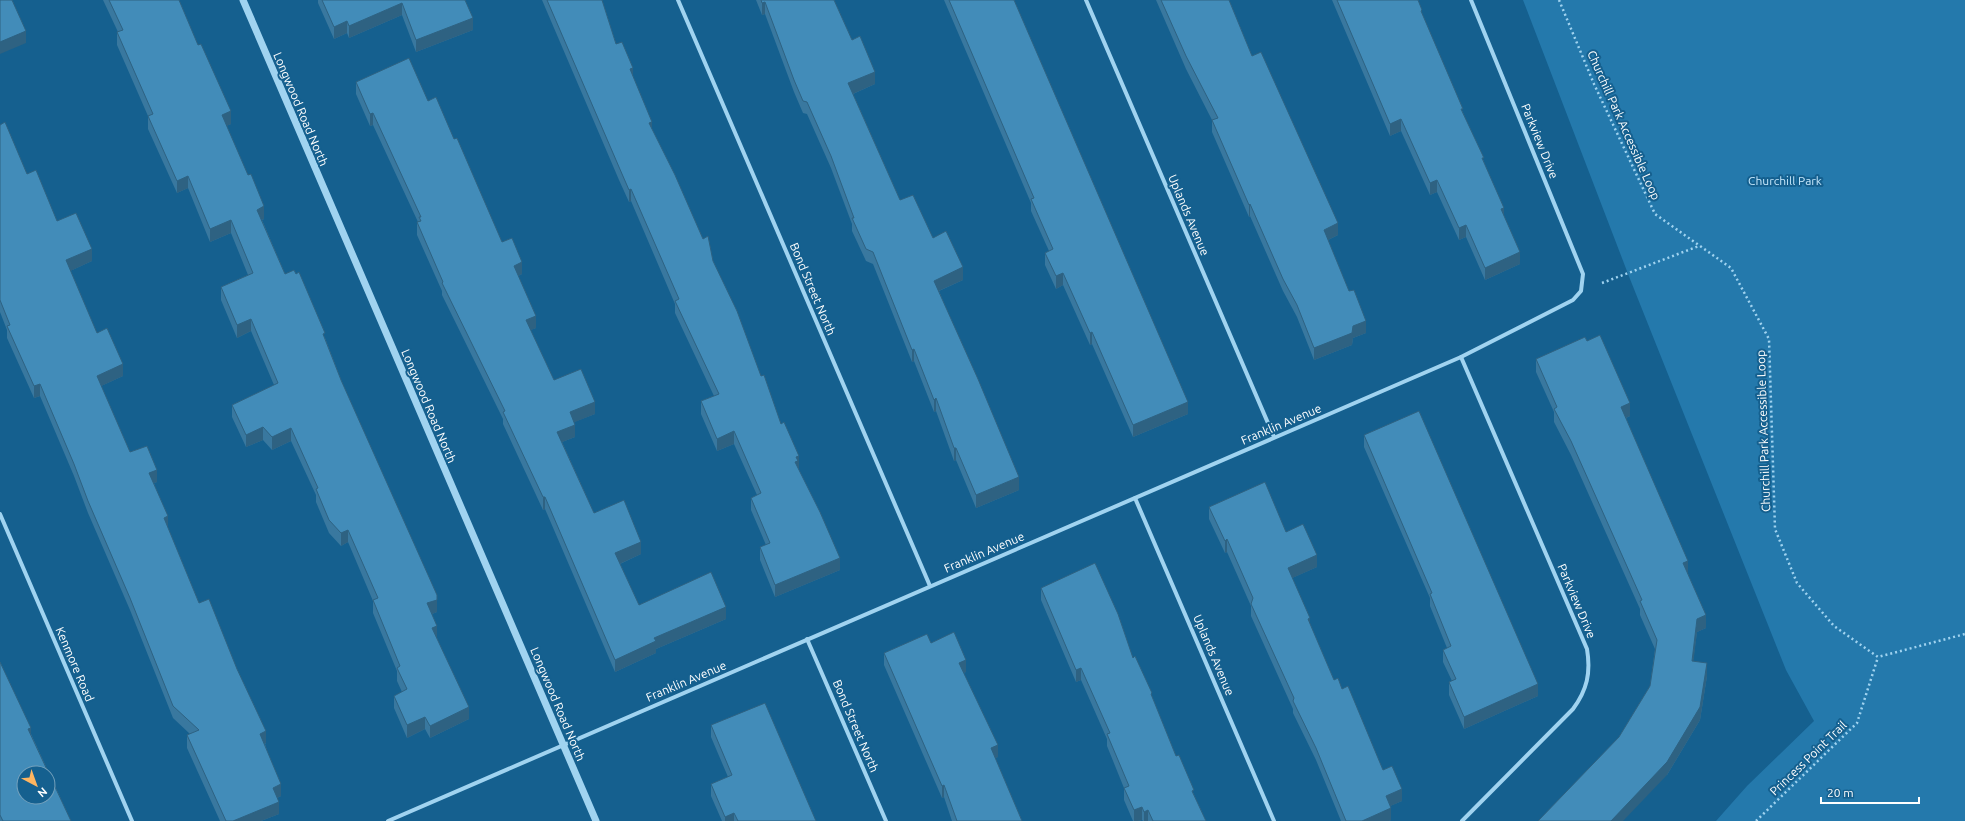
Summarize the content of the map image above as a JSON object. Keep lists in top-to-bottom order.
{
  "streets": {
    "street": [
      "Longwood Road North",
      "Parkview Drive",
      "Uplands Avenue",
      "Bond Street North",
      "Franklin Avenue",
      "Kenmore Road"
    ],
    "path": ["Churchill Park Accessible Loop", "Princess Point Trail"]
  },
  "crossings": [
    ["Longwood Road North", "Franklin Avenue"],
    ["Churchill Park Accessible Loop", "Princess Point Trail"],
    ["Parkview Drive", "Franklin Avenue"],
    ["Uplands Avenue", "Franklin Avenue"],
    ["Bond Street North", "Franklin Avenue"]
  ],
  "parks": ["Churchill Park"],
  "scale_bar": "20 m",
  "north": "bottom right"
}
